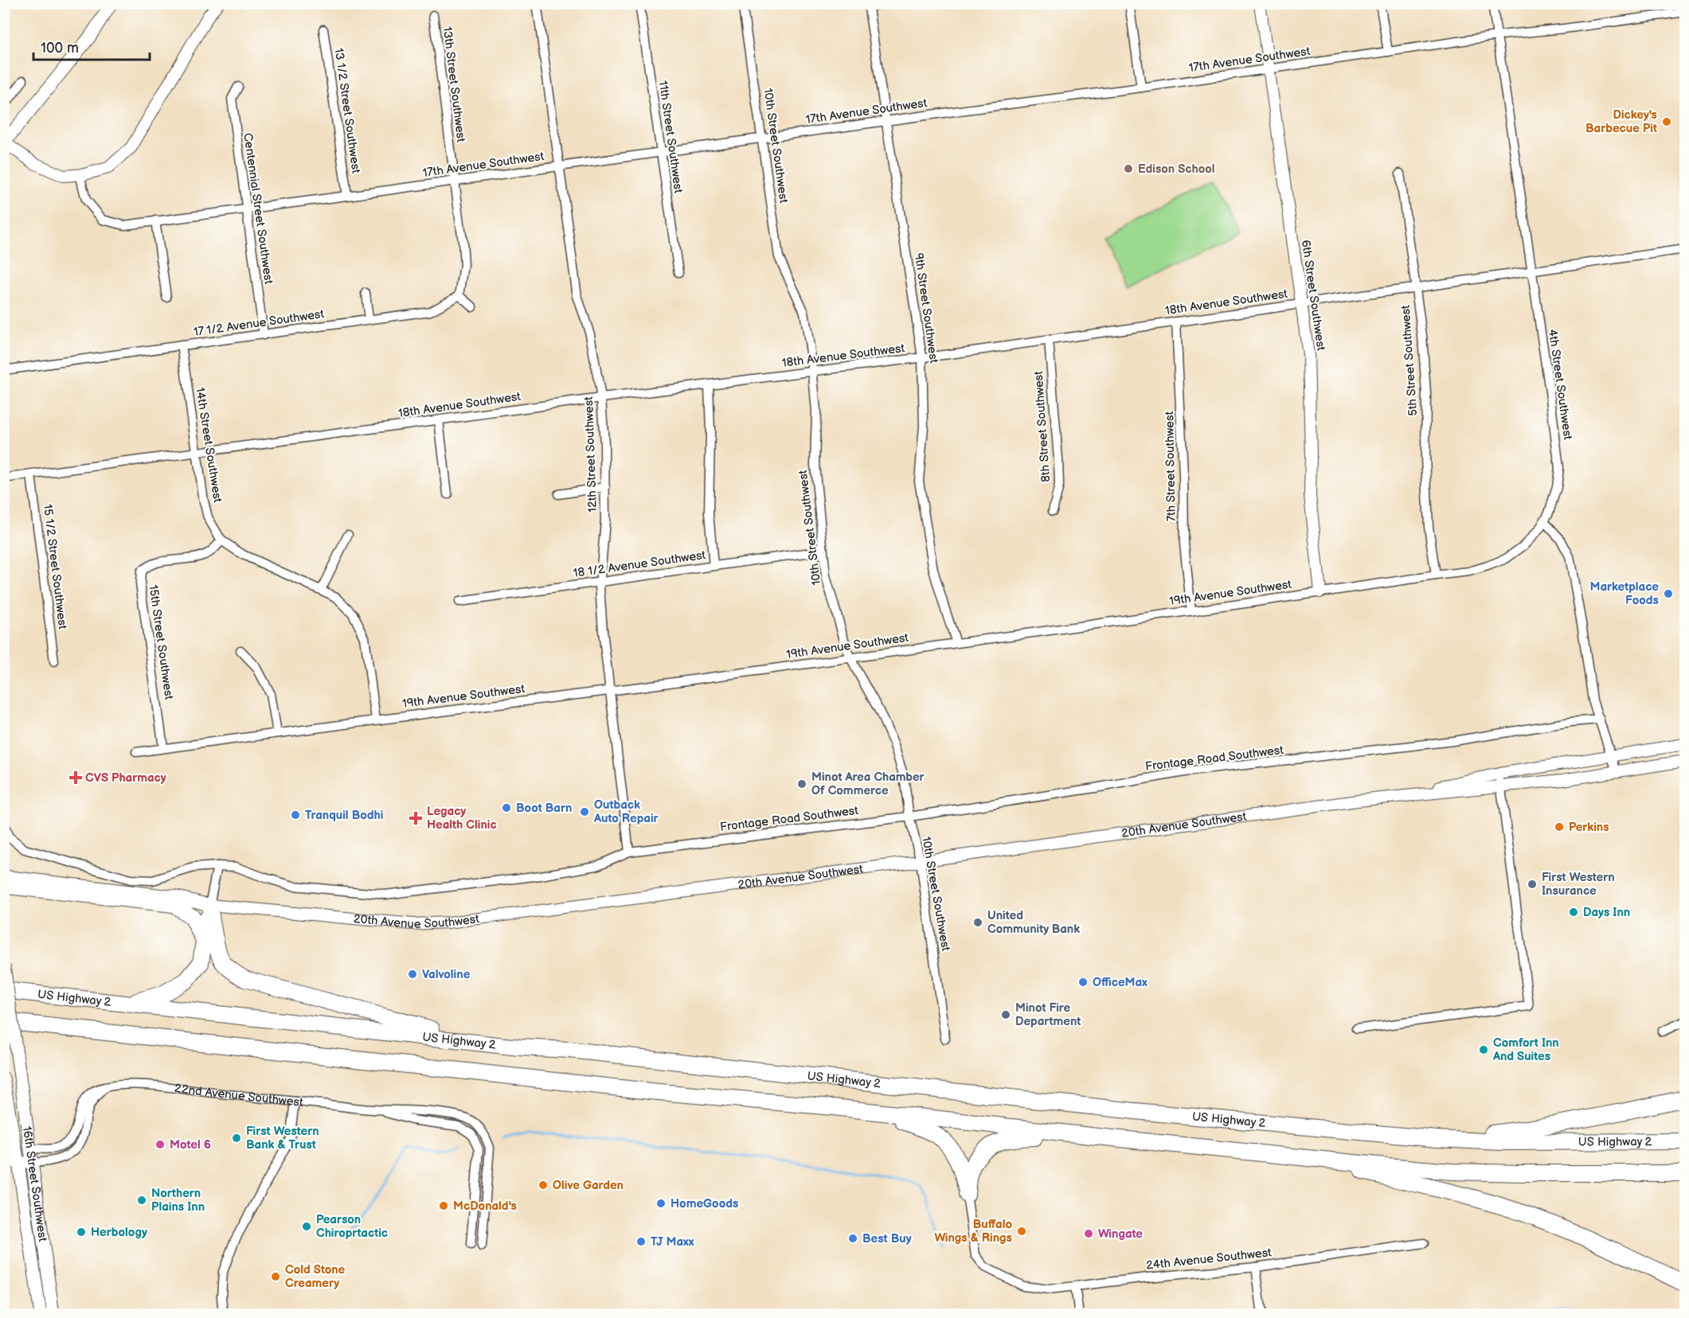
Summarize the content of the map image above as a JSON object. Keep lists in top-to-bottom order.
{
  "streets": {
    "highway": ["US Highway 2"],
    "main road": ["20th Avenue Southwest", "22nd Avenue Southwest", "16th Street Southwest"],
    "street": [
      "17th Avenue Southwest",
      "13th Street Southwest",
      "13 1/2 Street Southwest",
      "11th Street Southwest",
      "10th Street Southwest",
      "Centennial Street Southwest",
      "6th Street Southwest",
      "18th Avenue Southwest",
      "9th Street Southwest",
      "17 1/2 Avenue Southwest",
      "5th Street Southwest",
      "4th Street Southwest",
      "8th Street Southwest",
      "14th Street Southwest",
      "12th Street Southwest",
      "7th Street Southwest",
      "18 1/2 Avenue Southwest",
      "15 1/2 Street Southwest",
      "19th Avenue Southwest",
      "15th Street Southwest",
      "Frontage Road Southwest",
      "24th Avenue Southwest"
    ]
  },
  "crossings": [
    ["17th Avenue Southwest", "13th Street Southwest"],
    ["17th Avenue Southwest", "13 1/2 Street Southwest"],
    ["17th Avenue Southwest", "11th Street Southwest"],
    ["17th Avenue Southwest", "10th Street Southwest"],
    ["17th Avenue Southwest", "Centennial Street Southwest"],
    ["17th Avenue Southwest", "6th Street Southwest"],
    ["17th Avenue Southwest", "9th Street Southwest"],
    ["17th Avenue Southwest", "4th Street Southwest"],
    ["17th Avenue Southwest", "12th Street Southwest"],
    ["13th Street Southwest", "17 1/2 Avenue Southwest"],
    ["10th Street Southwest", "18th Avenue Southwest"],
    ["10th Street Southwest", "18 1/2 Avenue Southwest"],
    ["10th Street Southwest", "19th Avenue Southwest"],
    ["10th Street Southwest", "Frontage Road Southwest"],
    ["10th Street Southwest", "20th Avenue Southwest"],
    ["Centennial Street Southwest", "17 1/2 Avenue Southwest"],
    ["6th Street Southwest", "18th Avenue Southwest"],
    ["6th Street Southwest", "19th Avenue Southwest"],
    ["18th Avenue Southwest", "9th Street Southwest"],
    ["18th Avenue Southwest", "5th Street Southwest"],
    ["18th Avenue Southwest", "4th Street Southwest"],
    ["18th Avenue Southwest", "8th Street Southwest"],
    ["18th Avenue Southwest", "14th Street Southwest"],
    ["18th Avenue Southwest", "12th Street Southwest"],
    ["18th Avenue Southwest", "7th Street Southwest"],
    ["18th Avenue Southwest", "15 1/2 Street Southwest"],
    ["9th Street Southwest", "19th Avenue Southwest"],
    ["17 1/2 Avenue Southwest", "14th Street Southwest"],
    ["5th Street Southwest", "19th Avenue Southwest"],
    ["4th Street Southwest", "19th Avenue Southwest"],
    ["14th Street Southwest", "19th Avenue Southwest"],
    ["14th Street Southwest", "15th Street Southwest"],
    ["12th Street Southwest", "18 1/2 Avenue Southwest"],
    ["12th Street Southwest", "19th Avenue Southwest"],
    ["12th Street Southwest", "Frontage Road Southwest"],
    ["7th Street Southwest", "19th Avenue Southwest"],
    ["19th Avenue Southwest", "15th Street Southwest"],
    ["22nd Avenue Southwest", "16th Street Southwest"]
  ],
  "places": {
    "other": [
      "Dickey's Barbecue Pit",
      "Edison School",
      "Marketplace Foods",
      "Minot Area Chamber Of Commerce",
      "Boot Barn",
      "Outback Auto Repair",
      "Tranquil Bodhi",
      "Perkins",
      "First Western Insurance",
      "Days Inn",
      "United Community Bank",
      "Valvoline",
      "OfficeMax",
      "Minot Fire Department",
      "Comfort Inn And Suites",
      "First Western Bank & Trust",
      "Motel 6",
      "Olive Garden",
      "Northern Plains Inn",
      "HomeGoods",
      "McDonald's",
      "Pearson Chiroprtactic",
      "Buffalo Wings & Rings",
      "Herbology",
      "Wingate",
      "Best Buy",
      "TJ Maxx",
      "Cold Stone Creamery"
    ],
    "health": ["CVS Pharmacy", "Legacy Health Clinic"]
  },
  "scale_bar": "100 m"
}
